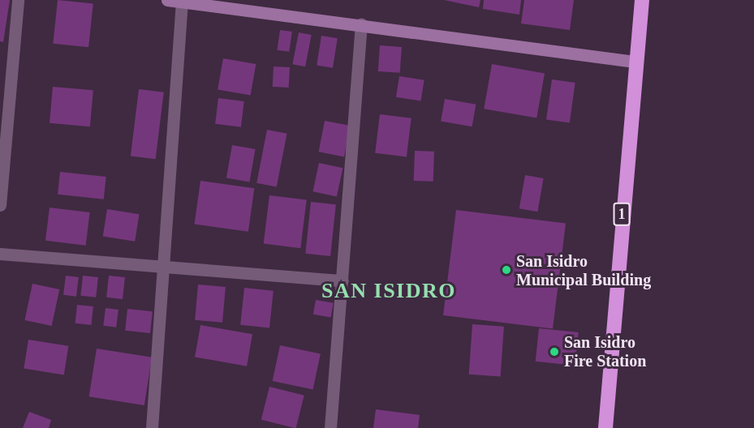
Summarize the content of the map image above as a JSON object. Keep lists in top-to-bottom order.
{
  "streets": {
    "highway": ["1"]
  },
  "districts": ["SAN ISIDRO"],
  "places": ["San Isidro Municipal Building", "San Isidro Fire Station"]
}
